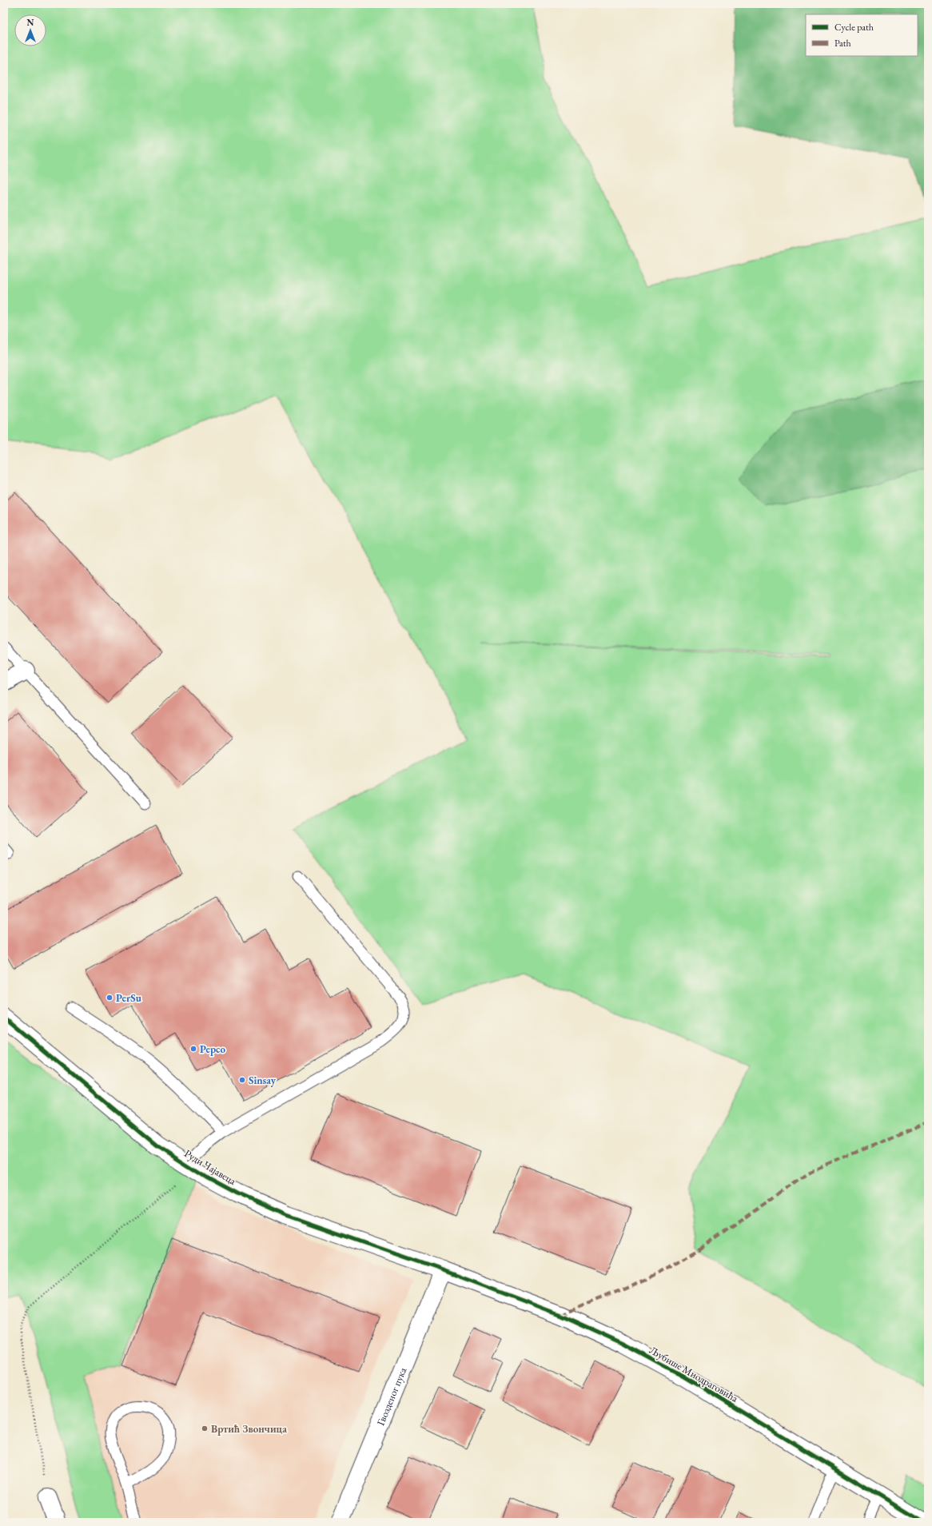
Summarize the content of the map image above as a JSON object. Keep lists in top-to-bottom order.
{
  "streets": {
    "street": ["Руди Чајавеца", "Љубише Миодраговића", "Гвозденог пука"]
  },
  "crossings": [
    ["Руди Чајавеца", "Љубише Миодраговића"],
    ["Руди Чајавеца", "Гвозденог пука"],
    ["Љубише Миодраговића", "Гвозденог пука"]
  ],
  "places": [
    "PerSu",
    "Pepco",
    "Sinsay",
    "Вртић Звончица"
  ],
  "legend": ["Cycle path", "Path"],
  "north": "top"
}
